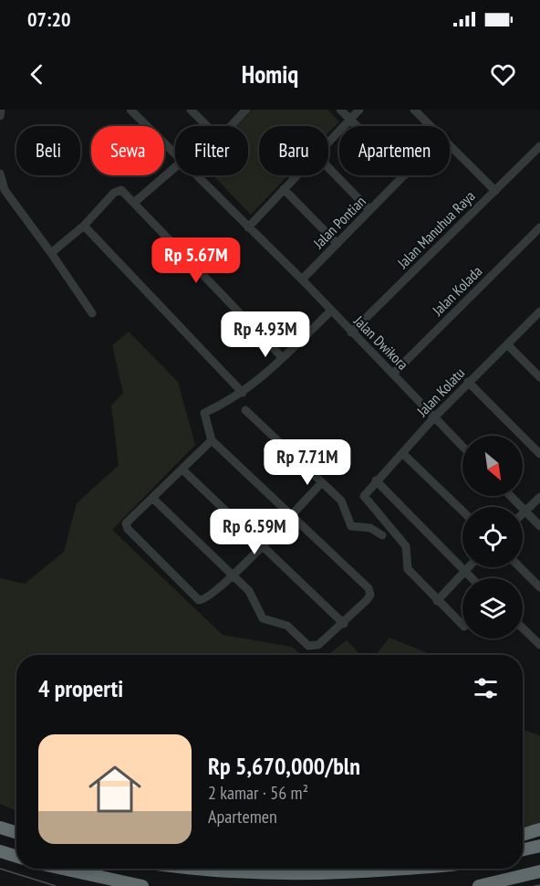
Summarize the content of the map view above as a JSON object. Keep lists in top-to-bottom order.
{
  "streets": {
    "street": [
      "Jalan Pontian",
      "Jalan Manuhua Raya",
      "Jalan Kolada",
      "Jalan Dwikora",
      "Jalan Kolatu"
    ]
  },
  "crossings": [
    ["Jalan Pontian", "Jalan Dwikora"],
    ["Jalan Manuhua Raya", "Jalan Dwikora"],
    ["Jalan Kolada", "Jalan Dwikora"],
    ["Jalan Dwikora", "Jalan Kolatu"]
  ],
  "north": "bottom right",
  "page": {
    "status": "07:20",
    "header": "Homiq",
    "chip": [
      "Beli",
      "Sewa",
      "Filter",
      "Baru",
      "Apartemen"
    ],
    "price": [
      "Rp 5.67M",
      "Rp 4.93M",
      "Rp 7.71M",
      "Rp 6.59M"
    ],
    "heading": "4 properti",
    "list": [
      {
        "name": "Rp 5,670,000/bln",
        "note": "2 kamar · 56 m² · Apartemen"
      }
    ]
  }
}
